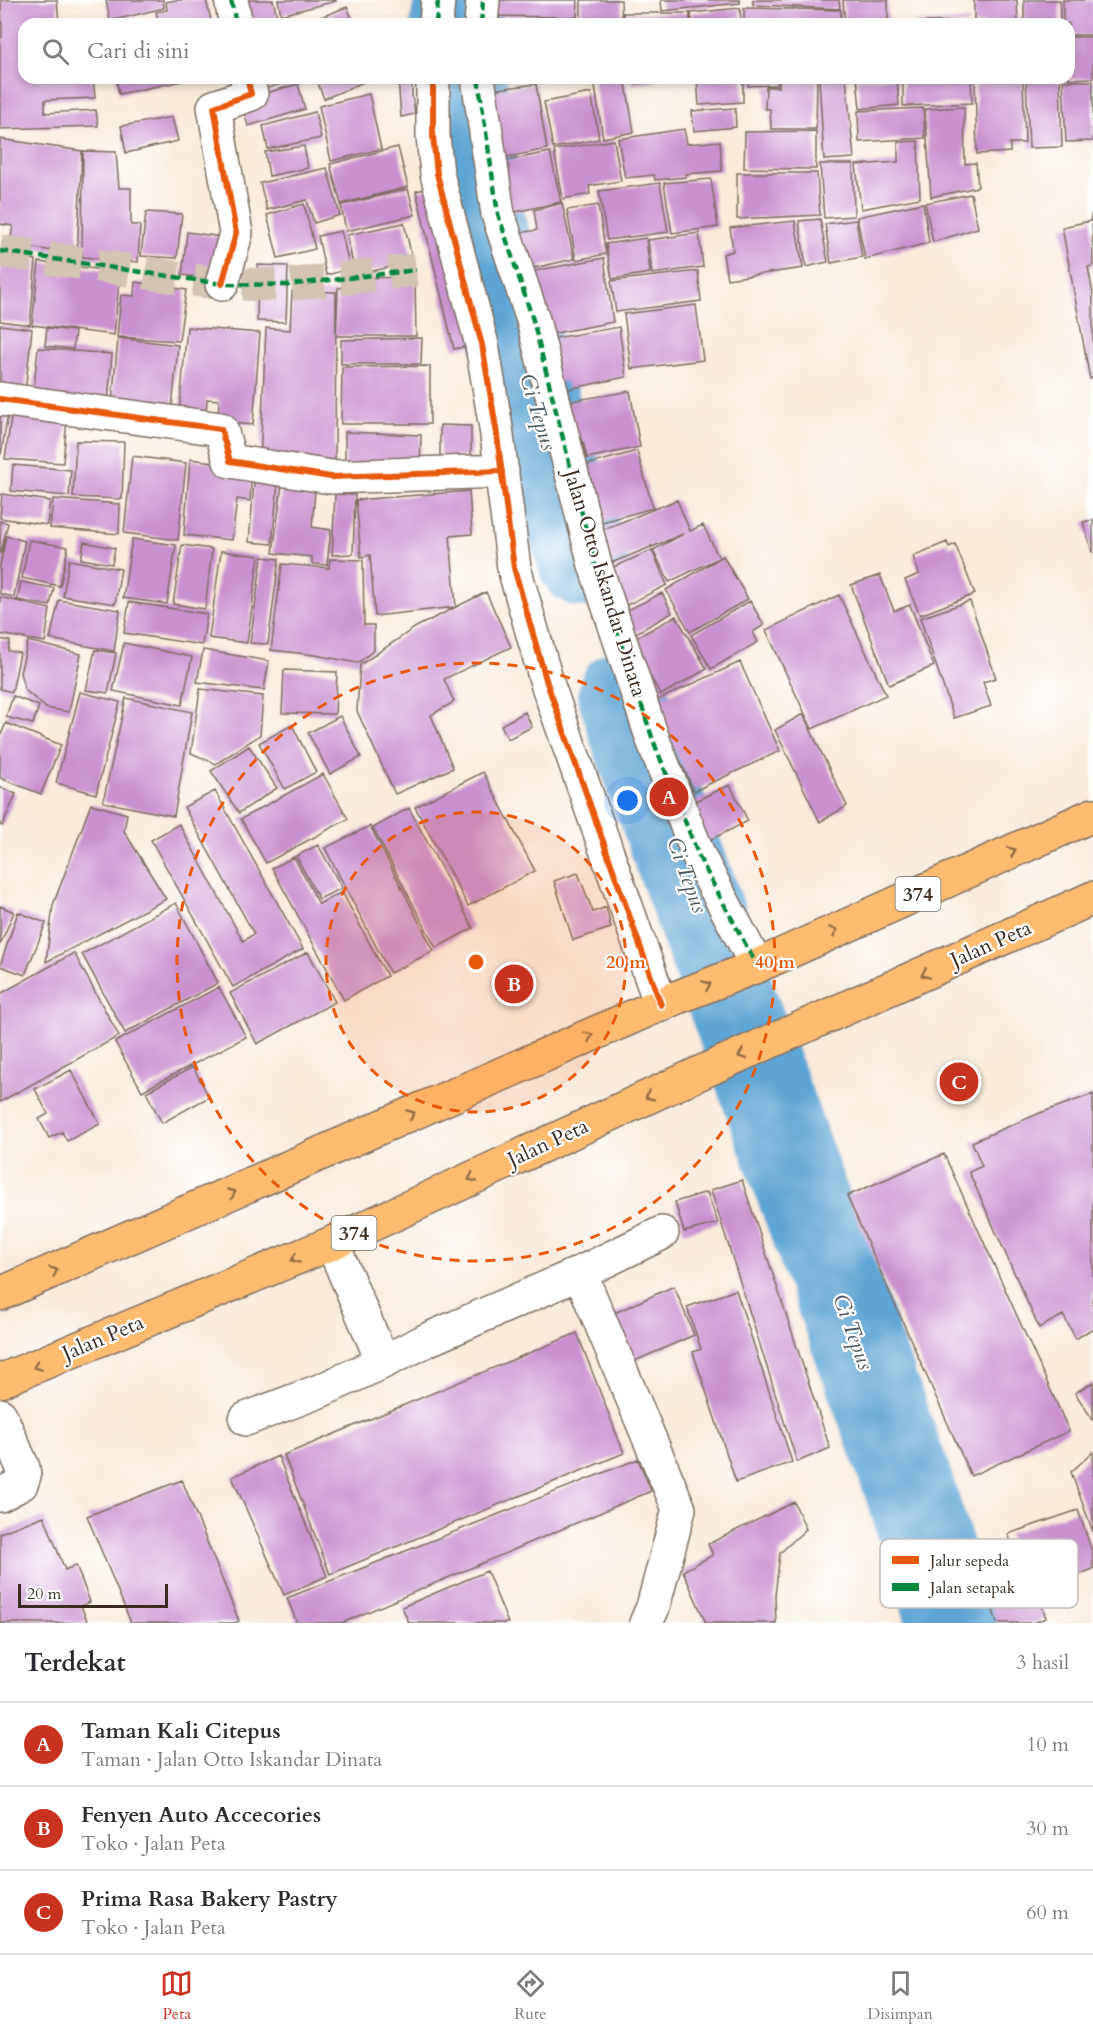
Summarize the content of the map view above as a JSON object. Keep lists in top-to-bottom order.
{
  "streets": {
    "main road": ["374", "Jalan Peta"],
    "street": ["Jalan Otto Iskandar Dinata"]
  },
  "crossings": [
    ["Jalan Otto Iskandar Dinata", "374"]
  ],
  "water": ["Ci Tepus"],
  "legend": ["Jalur sepeda", "Jalan setapak"],
  "scale_bar": "20 m",
  "page": {
    "search": "Cari di sini",
    "pins": ["A", "B", "C"],
    "scale": "20 m",
    "heading": ["Terdekat", "3 hasil"],
    "list": [
      {
        "mark": "A",
        "name": "Taman Kali Citepus",
        "note": "Taman · Jalan Otto Iskandar Dinata",
        "value": "10 m"
      },
      {
        "mark": "B",
        "name": "Fenyen Auto Accecories",
        "note": "Toko · Jalan Peta",
        "value": "30 m"
      },
      {
        "mark": "C",
        "name": "Prima Rasa Bakery Pastry",
        "note": "Toko · Jalan Peta",
        "value": "60 m"
      }
    ],
    "nav": ["Peta", "Rute", "Disimpan"]
  },
  "rings": ["20 m", "40 m"]
}
